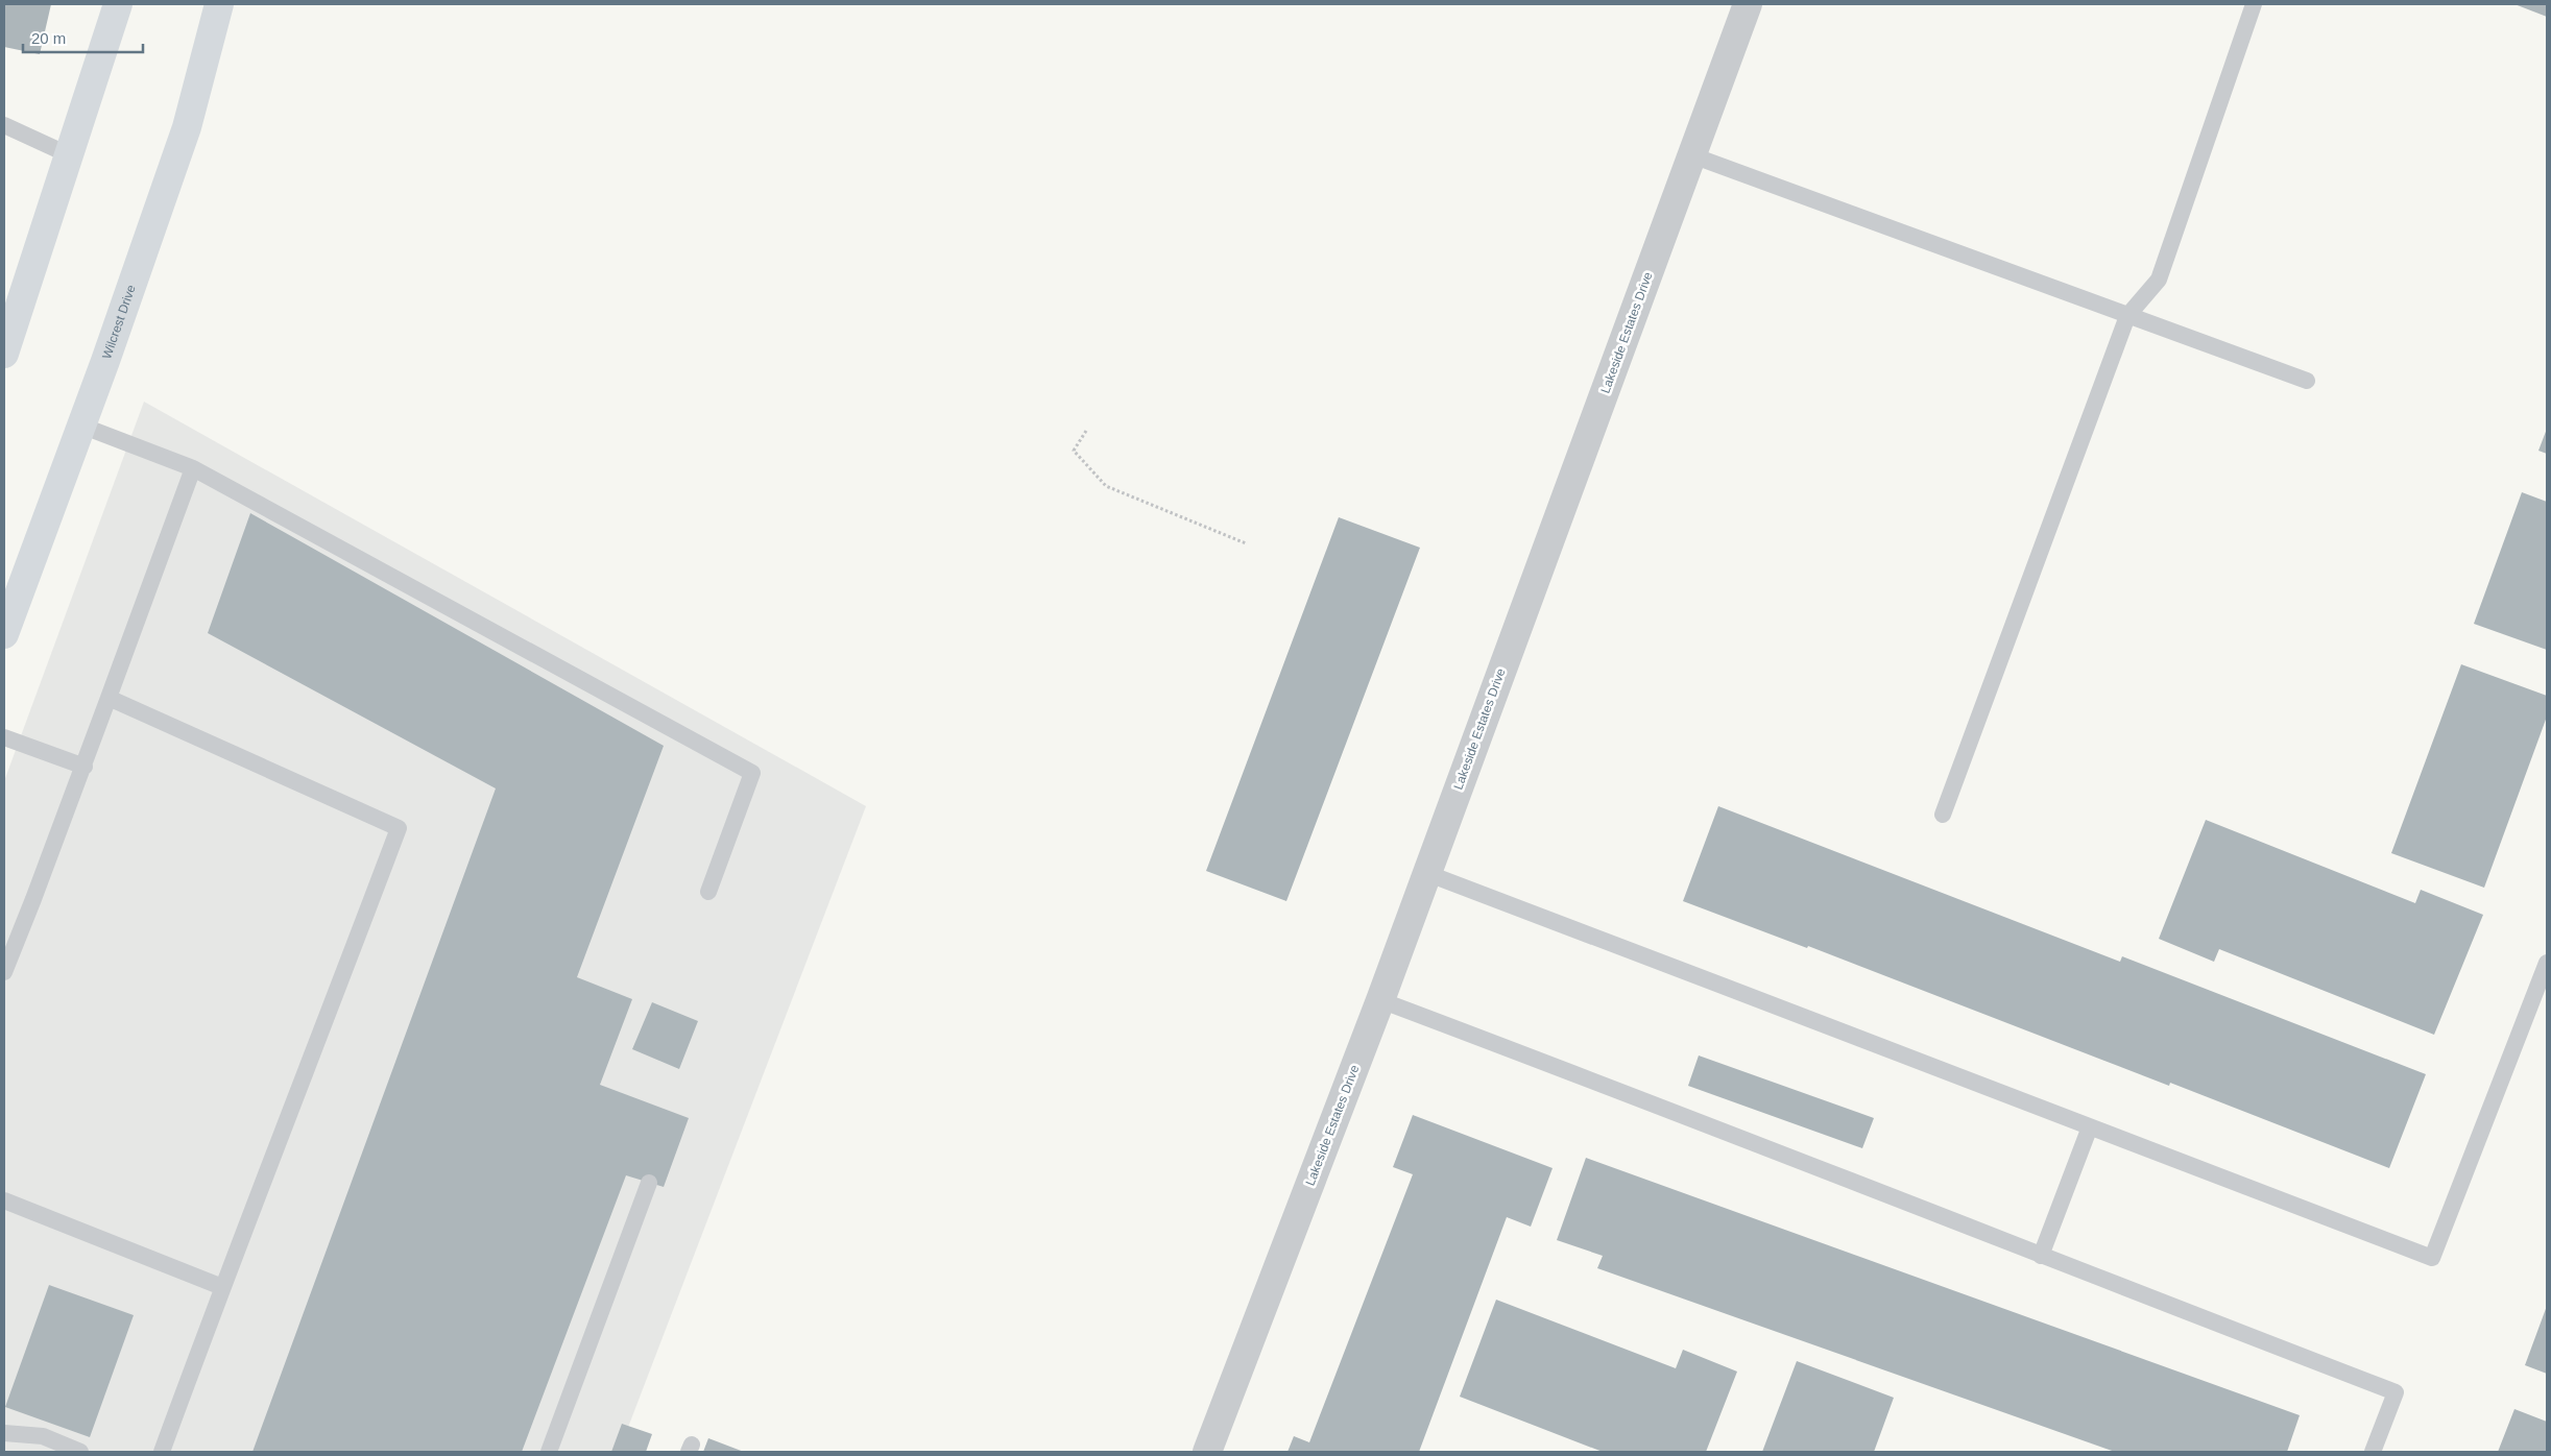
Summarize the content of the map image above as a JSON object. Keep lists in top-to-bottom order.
{
  "streets": {
    "main road": ["Wilcrest Drive"],
    "street": ["Lakeside Estates Drive"]
  },
  "scale_bar": "20 m"
}
